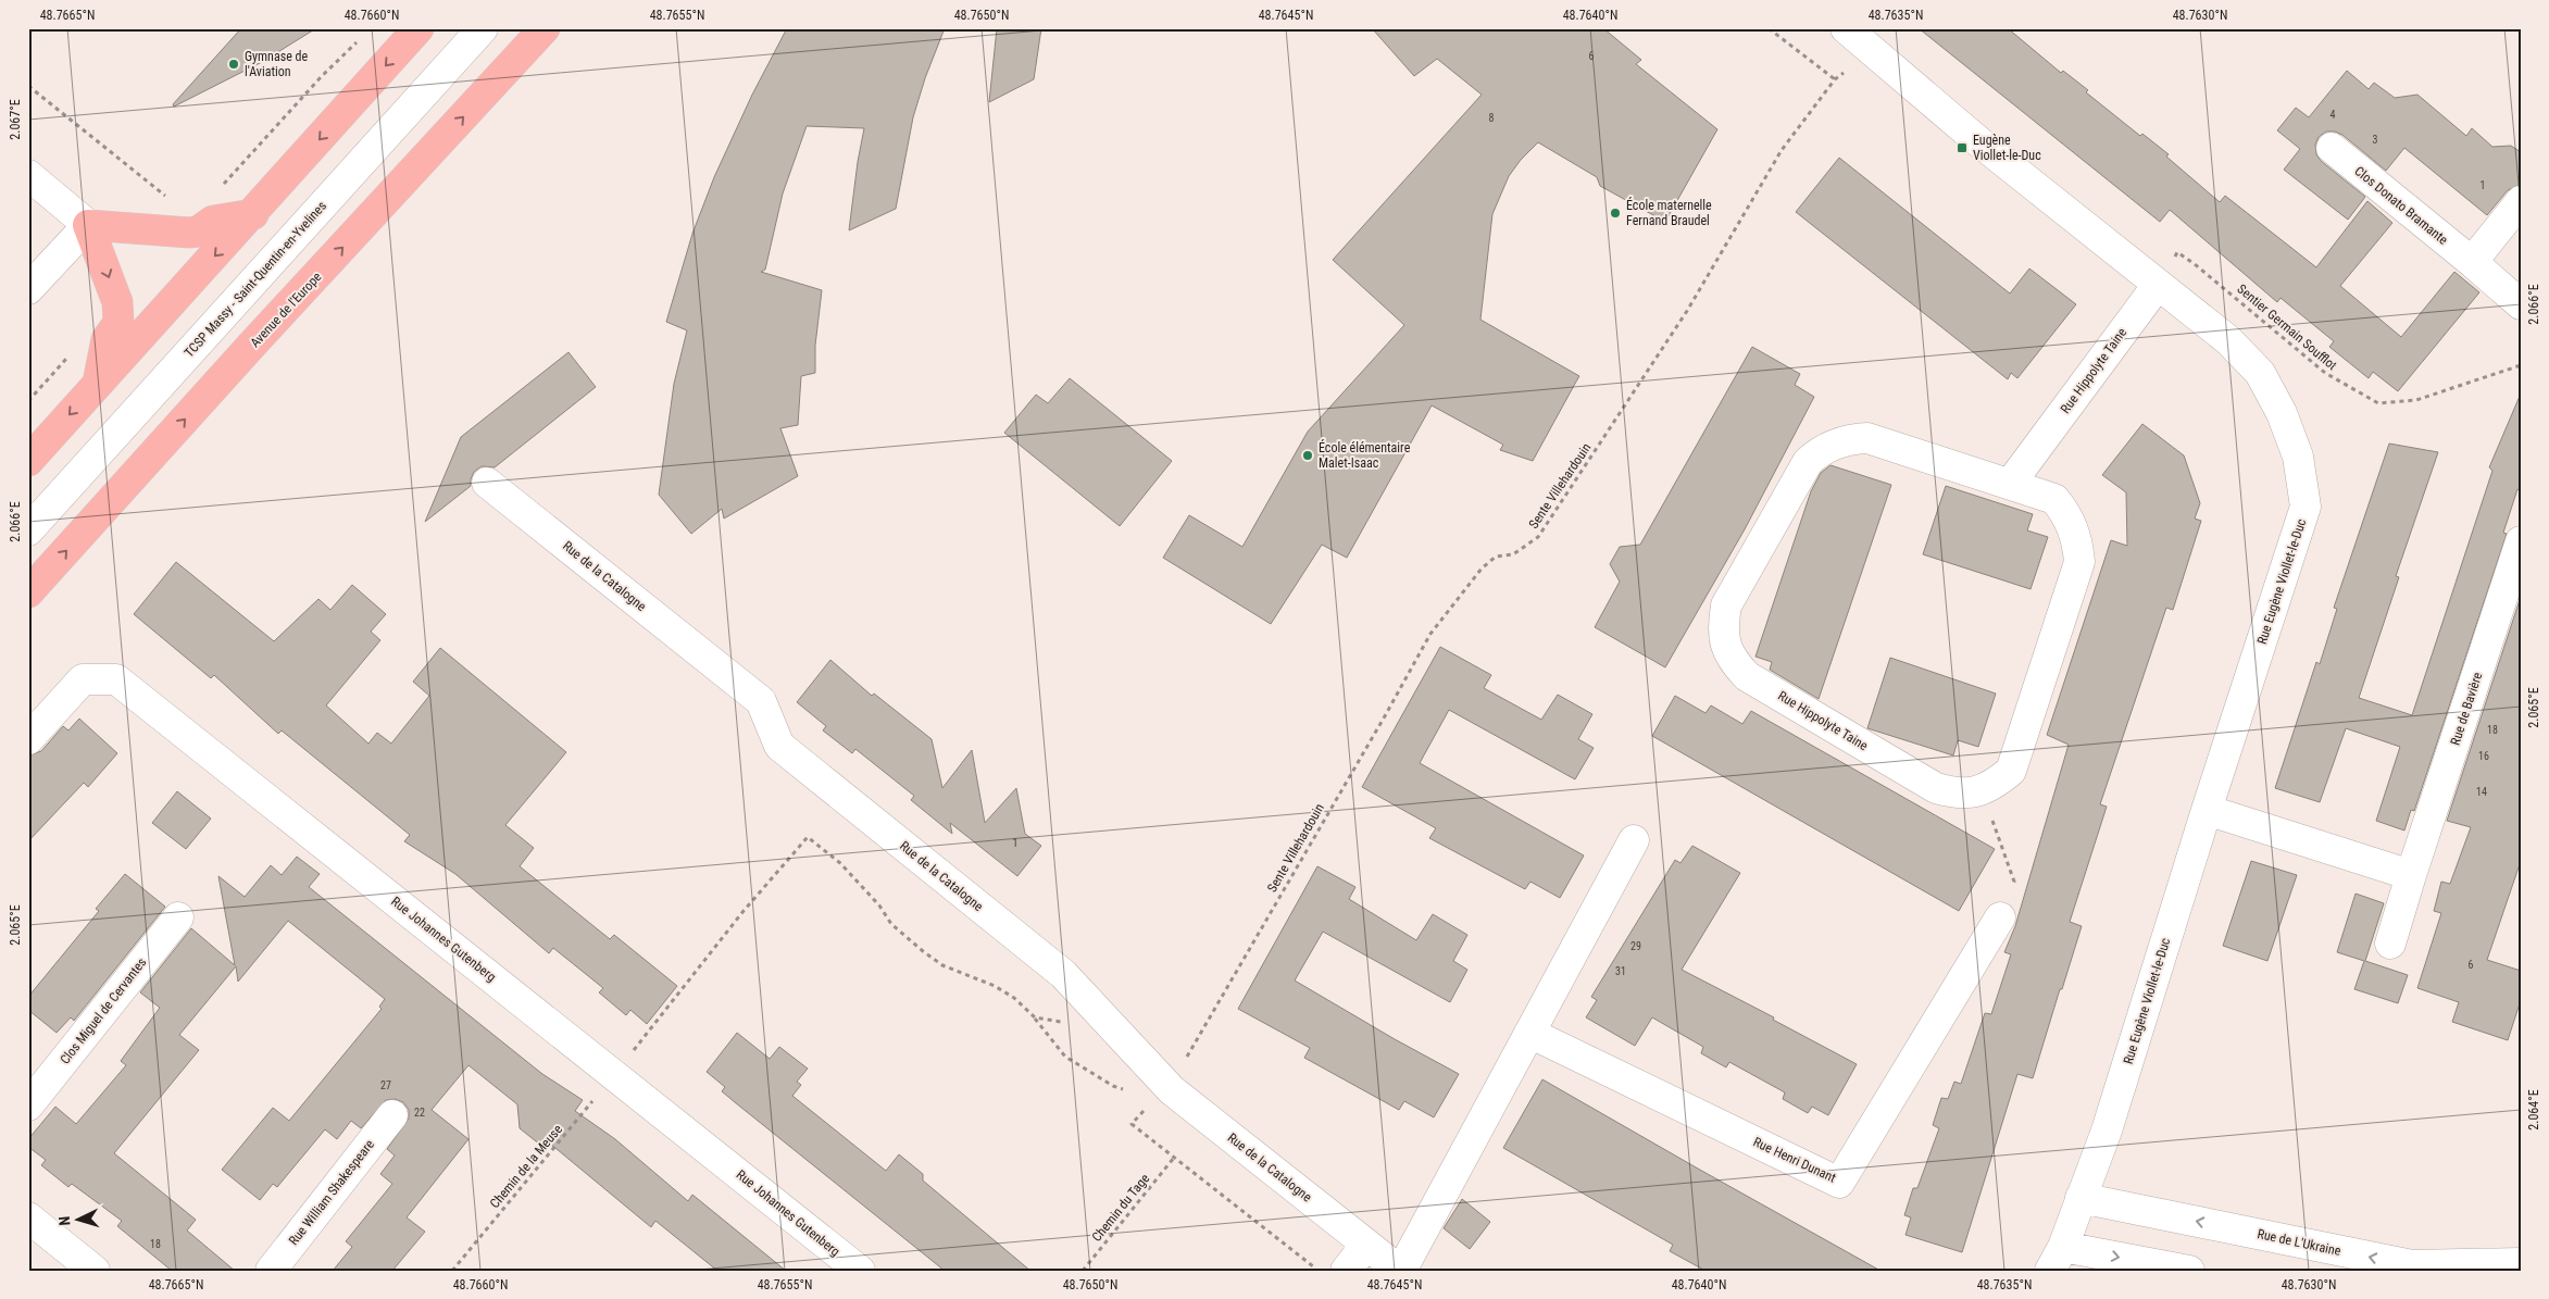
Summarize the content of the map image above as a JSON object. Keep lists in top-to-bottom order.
{
  "streets": {
    "main road": ["Avenue de l'Europe"],
    "street": [
      "Clos Donato Bramante",
      "TCSP Massy - Saint-Quentin-en-Yvelines",
      "Rue Hippolyte Taine",
      "Rue de la Catalogne",
      "Rue Eugène Viollet-le-Duc",
      "Rue de Bavière",
      "Rue Johannes Gutenberg",
      "Clos Miguel de Cervantes",
      "Rue Henri Dunant",
      "Rue William Shakespeare",
      "Rue de L'Ukraine"
    ],
    "path": [
      "Sentier Germain Soufflot",
      "Sente Villehardouin",
      "Chemin de la Meuse",
      "Chemin du Tage"
    ]
  },
  "crossings": [
    ["Sentier Germain Soufflot", "Rue Hippolyte Taine"],
    ["Sentier Germain Soufflot", "Rue Eugène Viollet-le-Duc"],
    ["Rue Hippolyte Taine", "Rue Eugène Viollet-le-Duc"],
    ["Sente Villehardouin", "Rue de la Catalogne"],
    ["Sente Villehardouin", "Chemin du Tage"],
    ["Rue Eugène Viollet-le-Duc", "Rue de L'Ukraine"],
    ["Rue Johannes Gutenberg", "Chemin de la Meuse"]
  ],
  "one_way": ["Rue de L'Ukraine"],
  "places": {
    "other": ["Gymnase de l'Aviation", "École maternelle Fernand Braudel", "École élémentaire Malet-Isaac"],
    "transit": ["Eugène Viollet-le-Duc"]
  },
  "house_numbers": [
    "6",
    "4",
    "8",
    "3",
    "1",
    "18",
    "16",
    "14",
    "1",
    "29",
    "6",
    "31",
    "27",
    "22",
    "18"
  ],
  "north": "left",
  "coordinates": [
    "48.7665°N",
    "48.7660°N",
    "48.7655°N",
    "48.7650°N",
    "48.7645°N",
    "48.7640°N",
    "48.7635°N",
    "48.7630°N",
    "2.067°E",
    "2.066°E",
    "2.065°E",
    "2.064°E"
  ]
}
